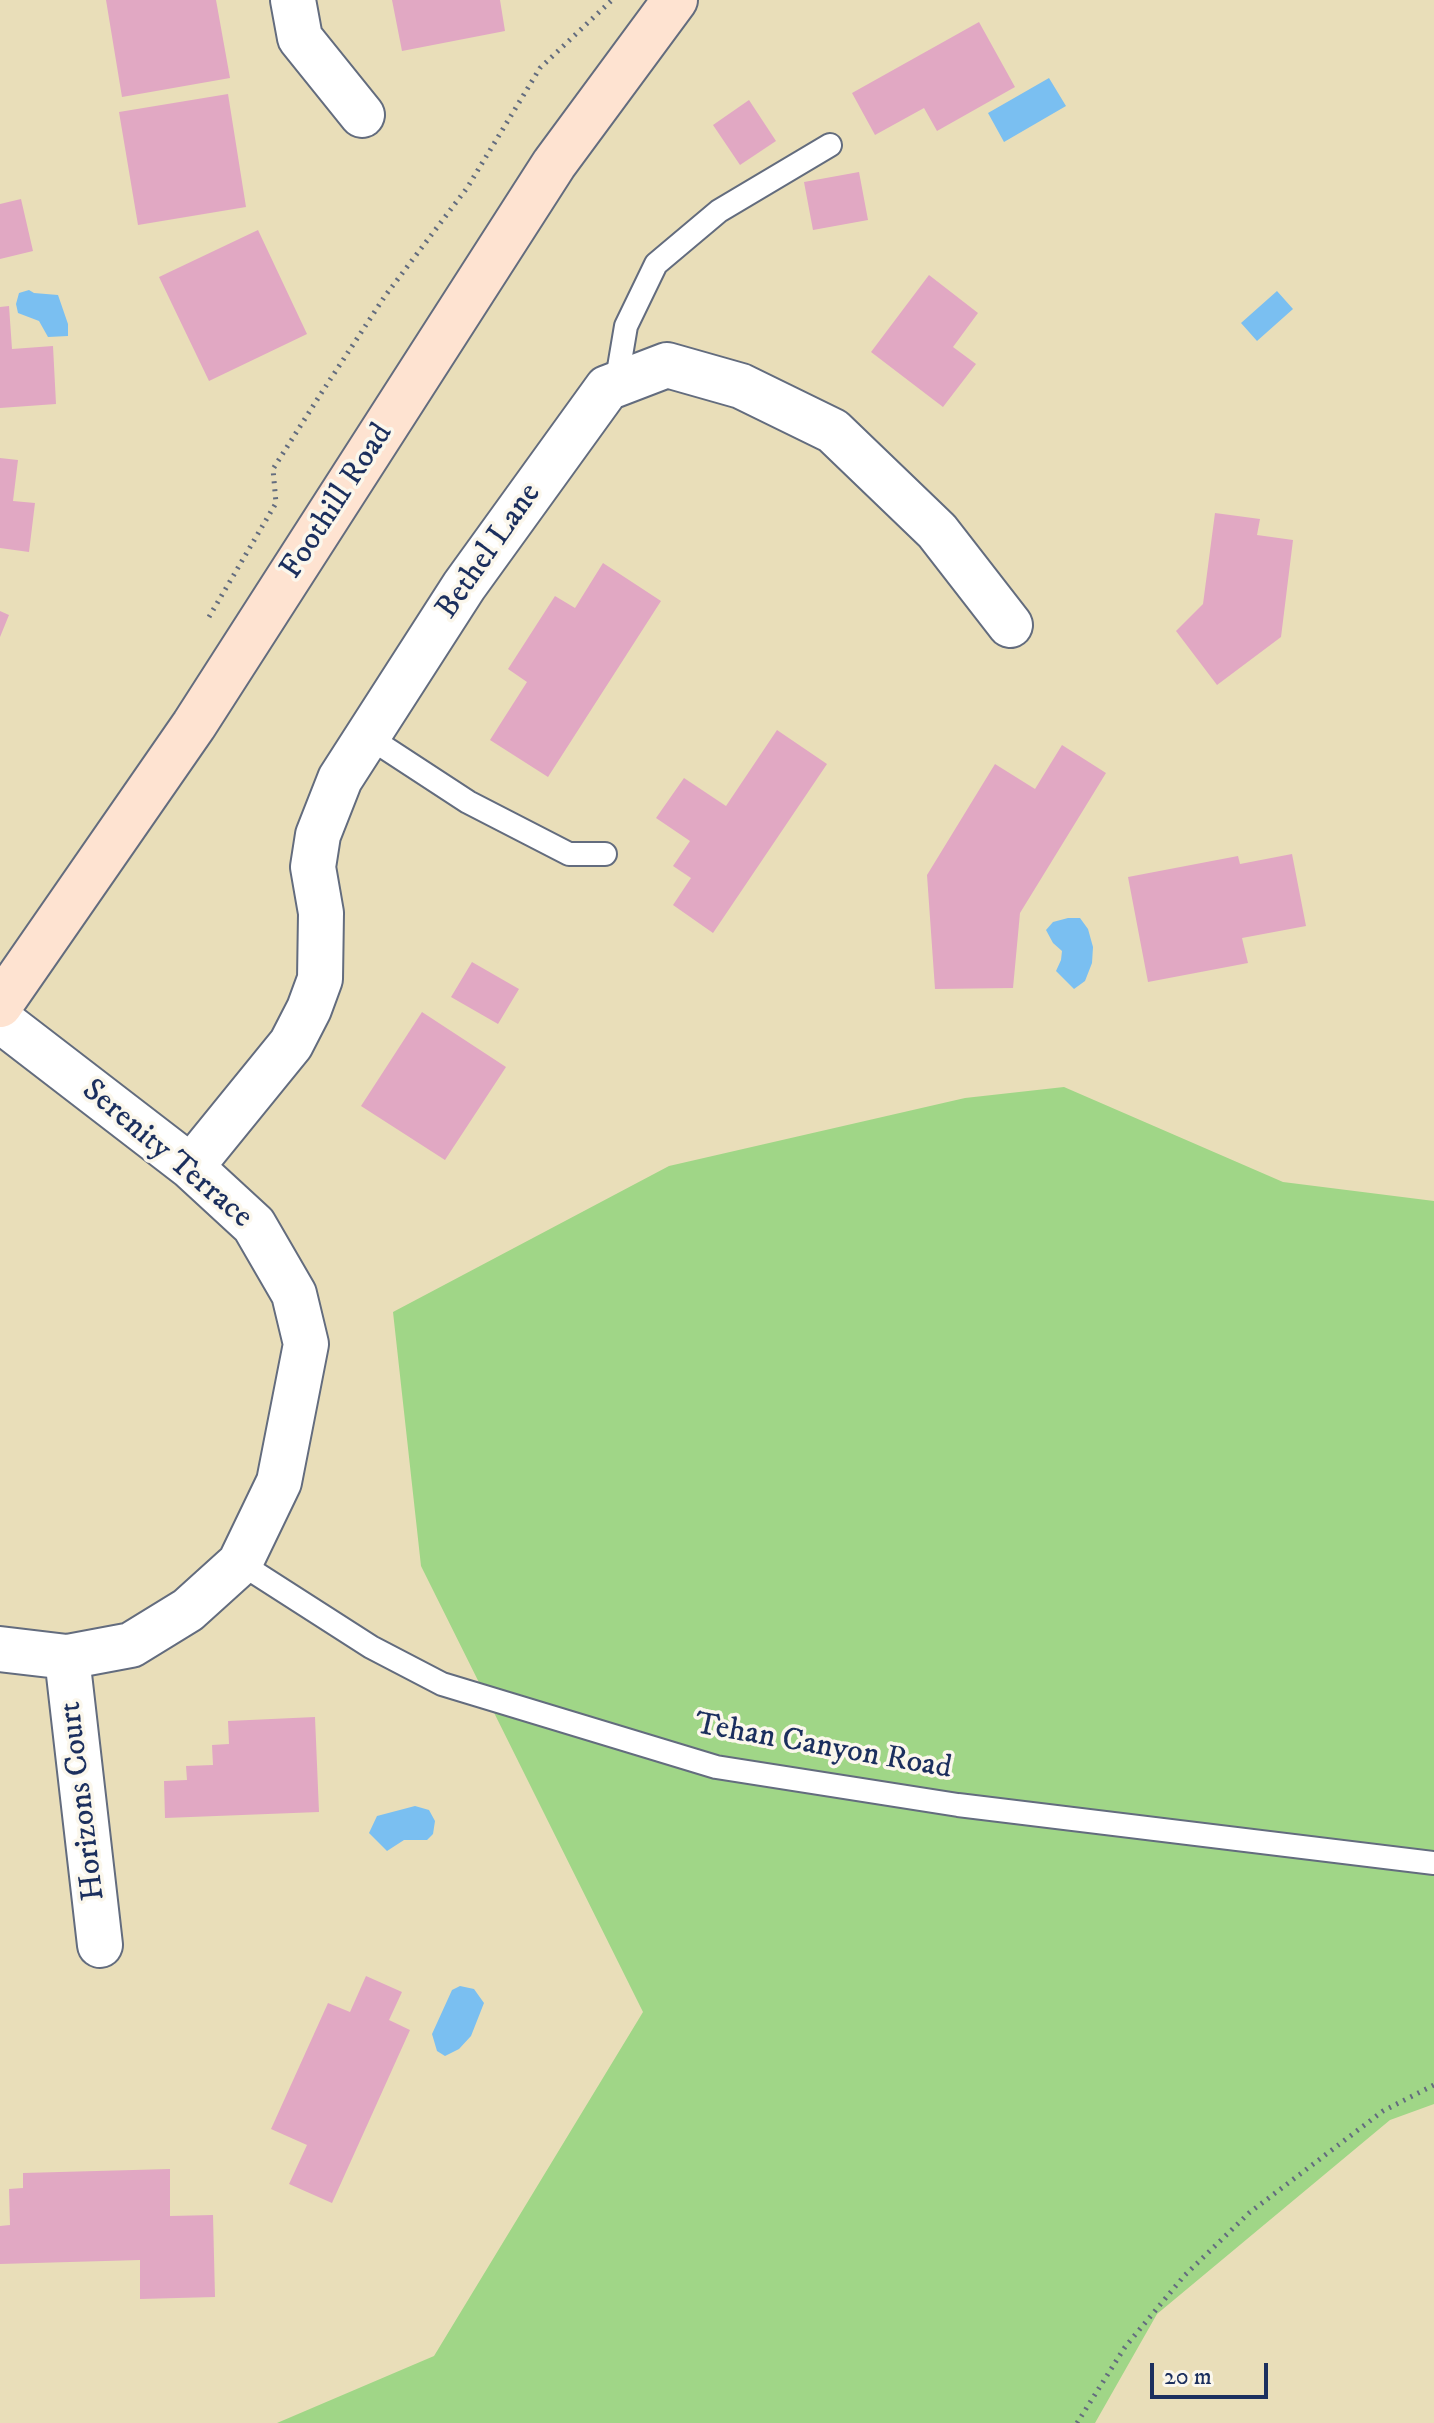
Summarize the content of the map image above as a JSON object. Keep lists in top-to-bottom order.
{
  "streets": {
    "main road": ["Foothill Road"],
    "street": ["Bethel Lane", "Serenity Terrace", "Horizons Court"],
    "lane": ["Tehan Canyon Road"]
  },
  "crossings": [
    ["Bethel Lane", "Serenity Terrace"],
    ["Serenity Terrace", "Tehan Canyon Road"],
    ["Serenity Terrace", "Horizons Court"]
  ],
  "scale_bar": "20 m"
}
